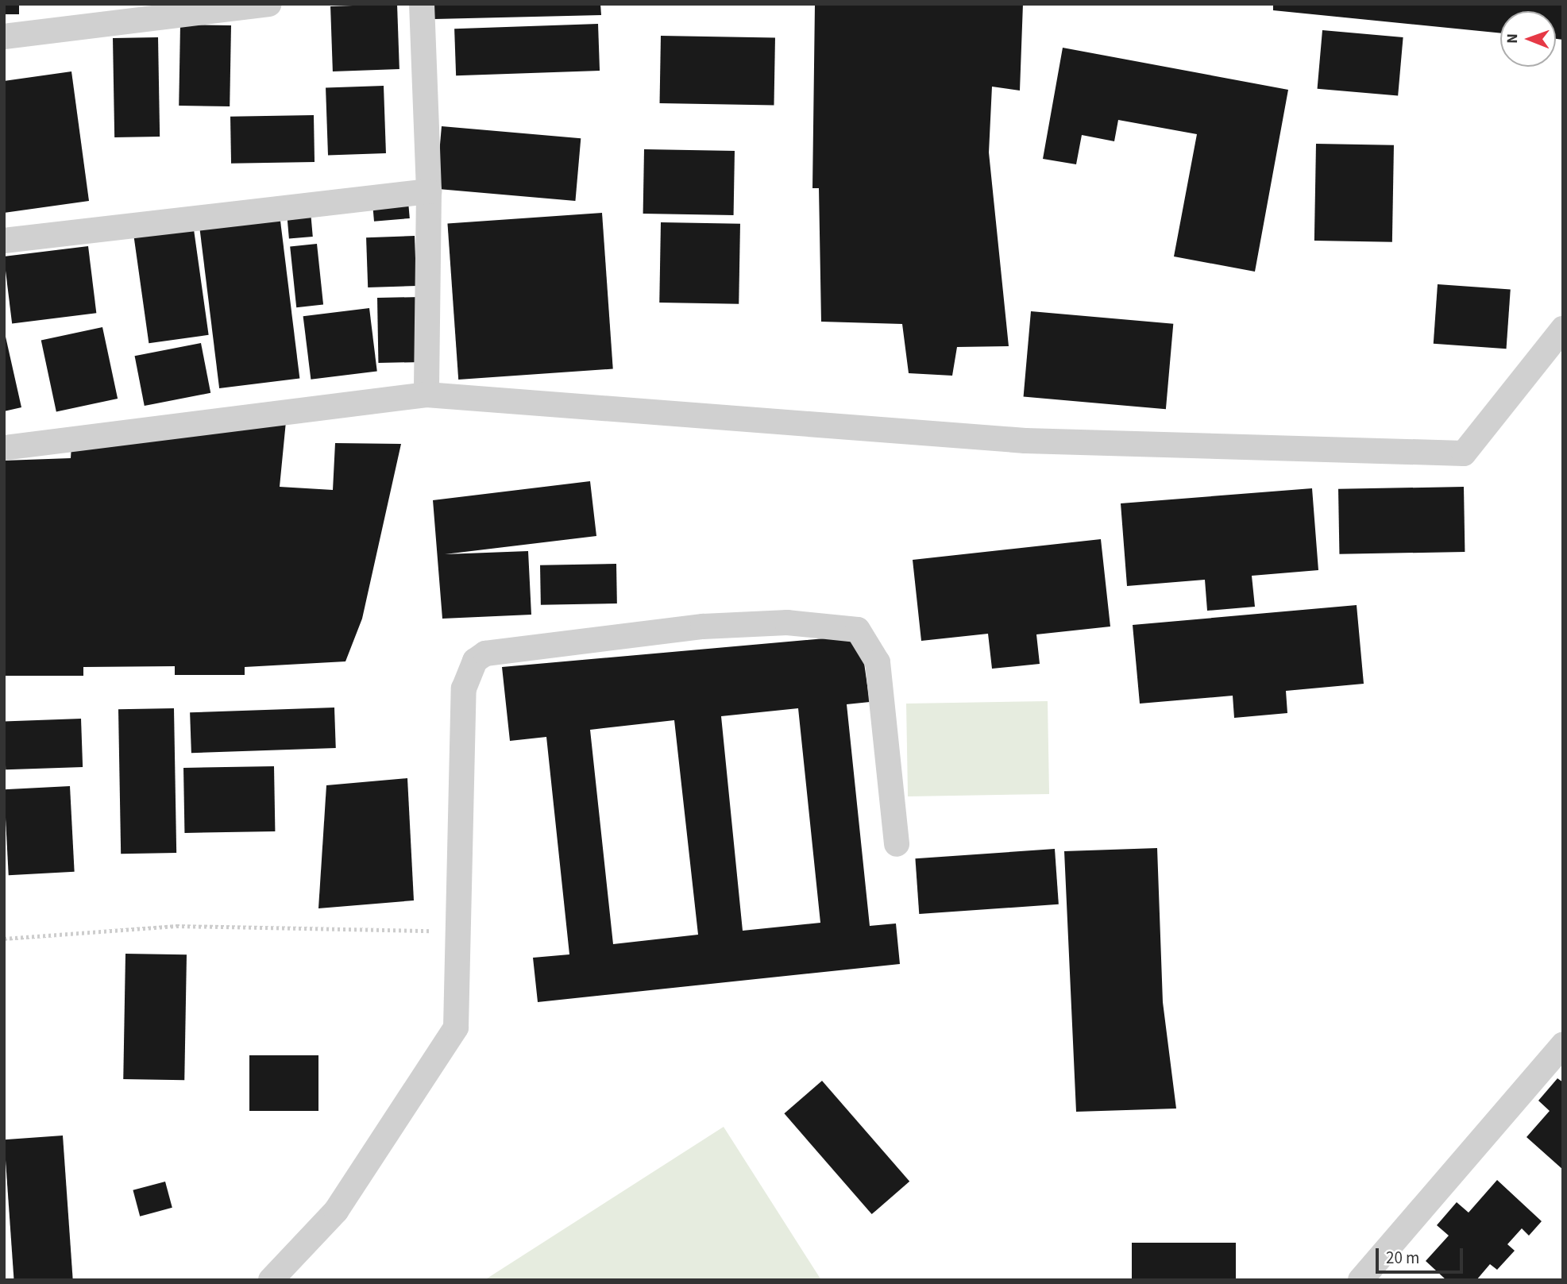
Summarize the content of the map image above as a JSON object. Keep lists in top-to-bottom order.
{
  "scale_bar": "20 m",
  "north": "left"
}
